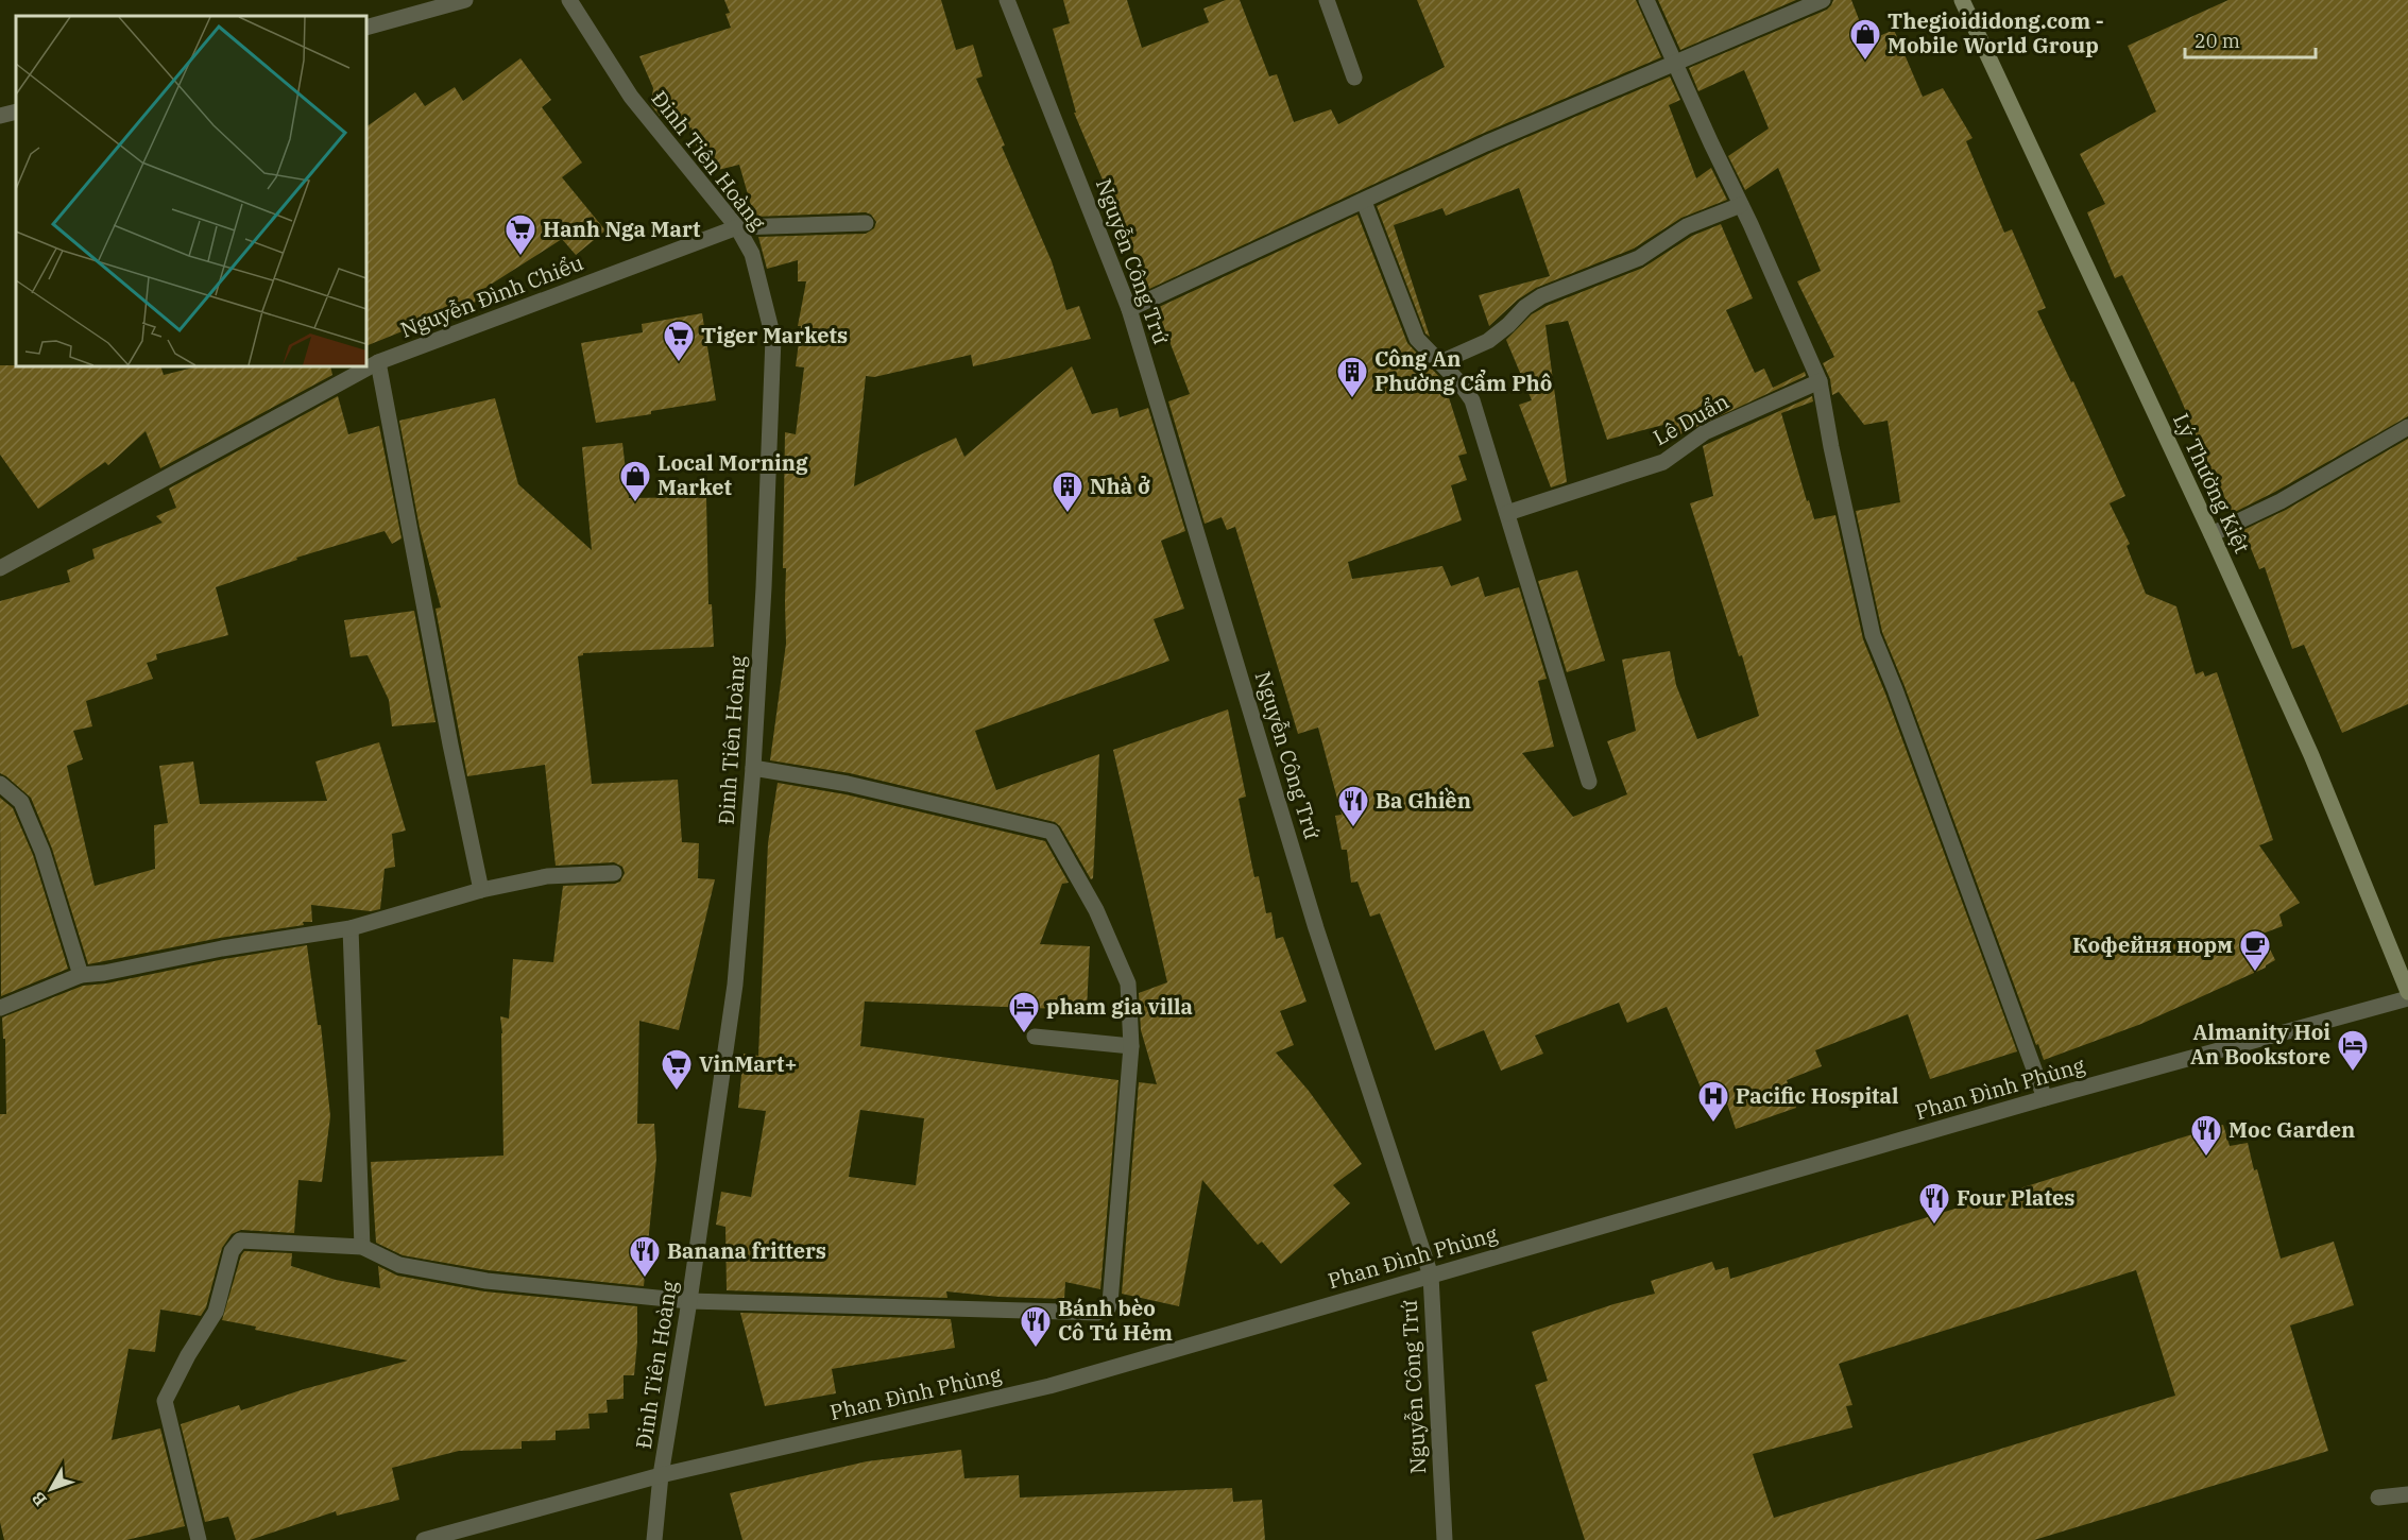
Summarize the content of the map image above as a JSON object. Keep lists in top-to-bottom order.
{
  "streets": {
    "main road": ["Lý Thường Kiệt"],
    "street": [
      "Đinh Tiên Hoàng",
      "Nguyễn Công Trứ",
      "Nguyễn Đình Chiểu",
      "Lê Duẩn",
      "Phan Đình Phùng"
    ]
  },
  "crossings": [
    ["Đinh Tiên Hoàng", "Nguyễn Đình Chiểu"],
    ["Đinh Tiên Hoàng", "Phan Đình Phùng"],
    ["Nguyễn Công Trứ", "Phan Đình Phùng"]
  ],
  "places": {
    "shop": ["Thegioididong.com - Mobile World Group", "Local Morning Market"],
    "supermarket": ["Hanh Nga Mart", "Tiger Markets", "VinMart+"],
    "building": ["Công An Phường Cẩm Phô", "Nhà ở"],
    "restaurant": [
      "Ba Ghiền",
      "Moc Garden",
      "Four Plates",
      "Banana fritters",
      "Bánh bèo Cô Tú Hẻm"
    ],
    "cafe": ["Кофейня норм"],
    "hotel": ["pham gia villa", "Almanity Hoi An Bookstore"],
    "hospital": ["Pacific Hospital"]
  },
  "scale_bar": "20 m",
  "north": "bottom left"
}
